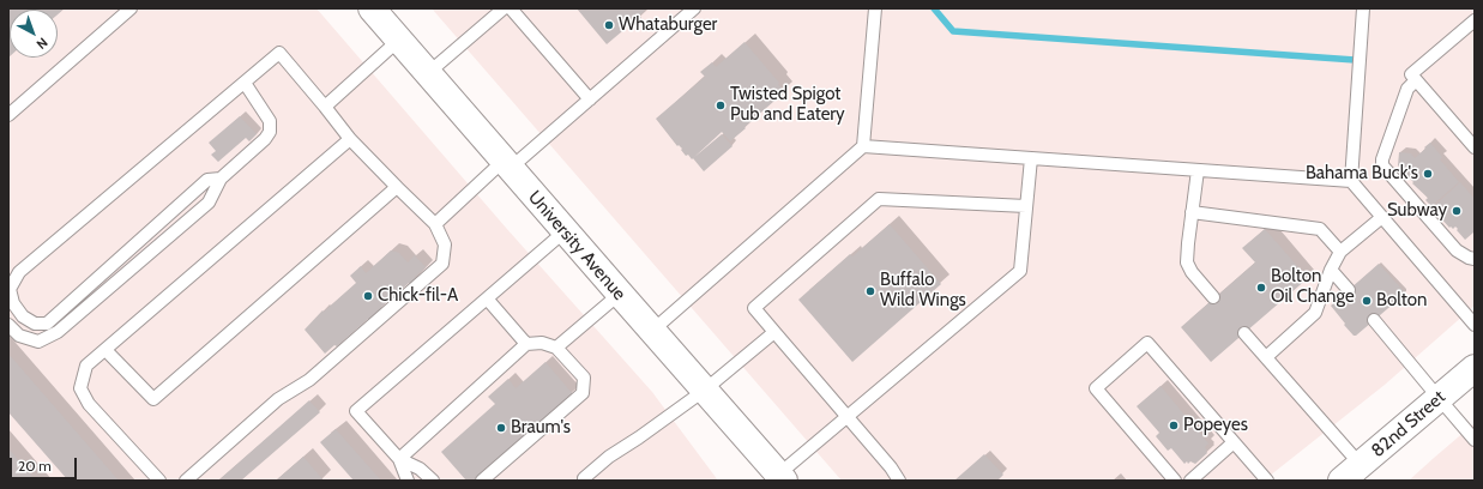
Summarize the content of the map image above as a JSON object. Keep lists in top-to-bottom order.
{
  "streets": {
    "main road": ["University Avenue", "82nd Street"]
  },
  "places": [
    "Whataburger",
    "Twisted Spigot Pub and Eatery",
    "Bahama Buck's",
    "Subway",
    "Bolton Oil Change",
    "Buffalo Wild Wings",
    "Chick-fil-A",
    "Bolton",
    "Popeyes",
    "Braum's"
  ],
  "scale_bar": "20 m",
  "north": "bottom right"
}
